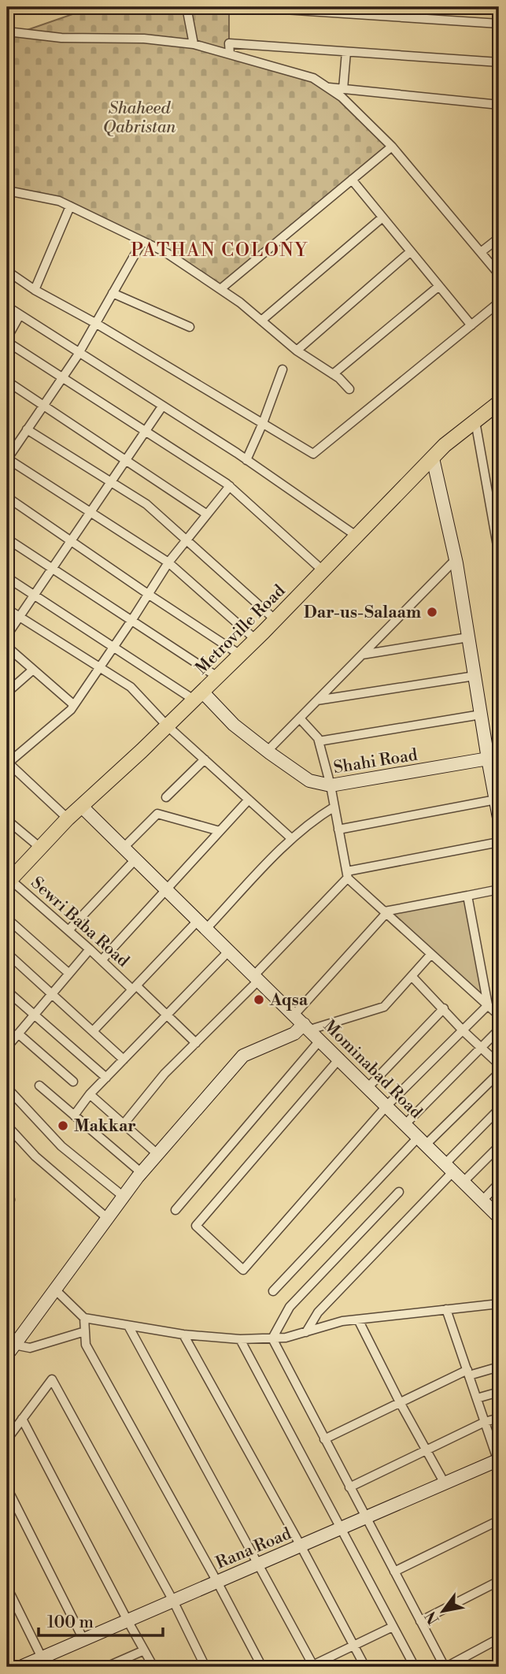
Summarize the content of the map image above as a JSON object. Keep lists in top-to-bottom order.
{
  "streets": {
    "main road": ["Metroville Road"],
    "street": [
      "Shahi Road",
      "Sewri Baba Road",
      "Mominabad Road",
      "Rana Road"
    ]
  },
  "crossings": [
    ["Metroville Road", "Shahi Road"],
    ["Metroville Road", "Sewri Baba Road"],
    ["Metroville Road", "Mominabad Road"]
  ],
  "districts": ["PATHAN COLONY"],
  "parks": ["Shaheed Qabristan"],
  "places": ["Dar-us-Salaam", "Aqsa", "Makkar"],
  "scale_bar": "100 m",
  "north": "bottom left"
}
